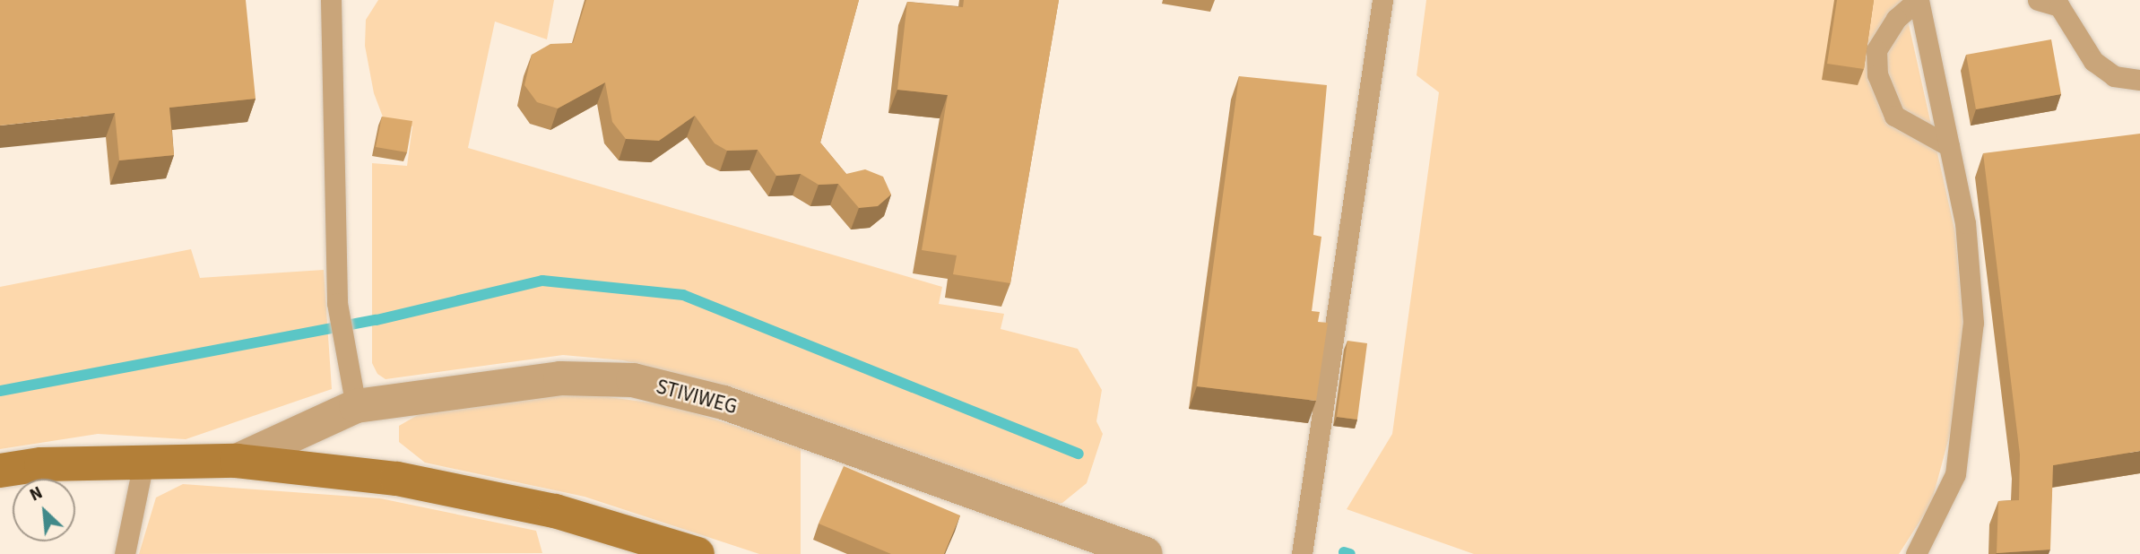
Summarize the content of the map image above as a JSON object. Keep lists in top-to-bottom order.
{
  "streets": {
    "street": ["STIVIWEG"]
  },
  "north": "top left"
}
